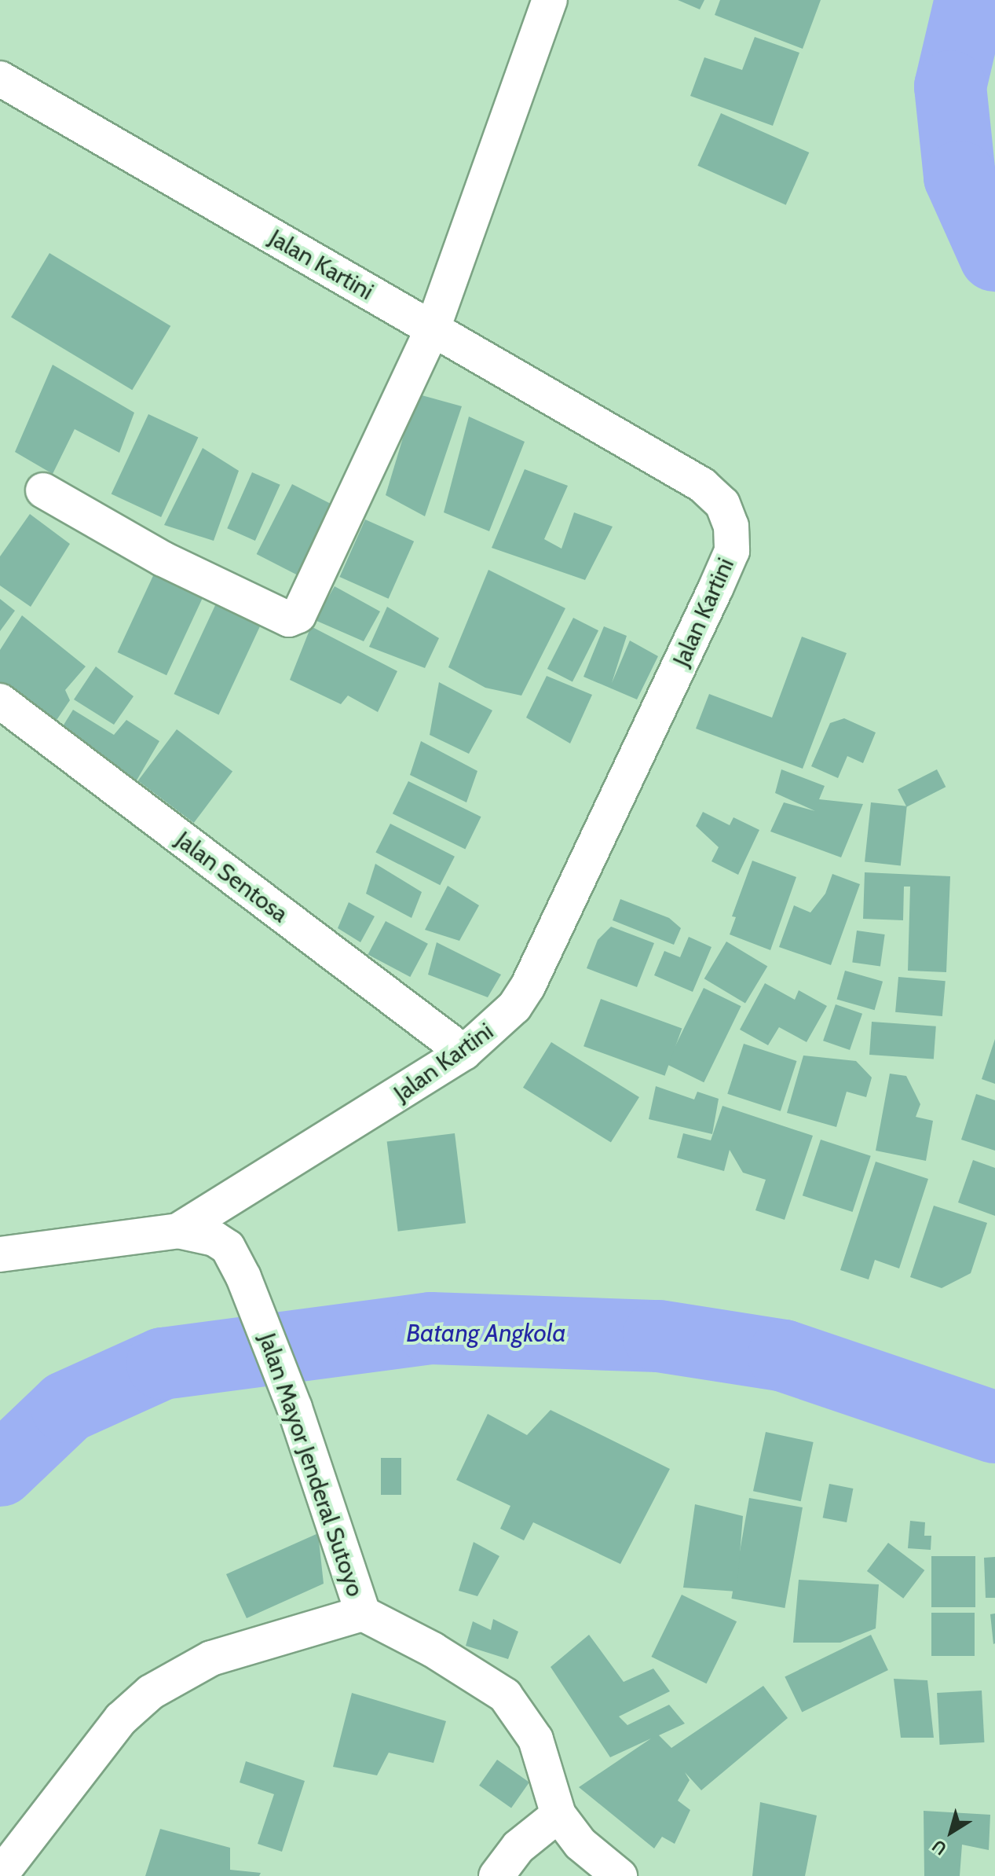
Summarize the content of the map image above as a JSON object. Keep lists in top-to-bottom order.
{
  "streets": {
    "street": ["Jalan Kartini", "Jalan Sentosa", "Jalan Mayor Jenderal Sutoyo"]
  },
  "crossings": [
    ["Jalan Kartini", "Jalan Sentosa"],
    ["Jalan Kartini", "Jalan Mayor Jenderal Sutoyo"]
  ],
  "water": ["Batang Angkola"],
  "north": "bottom left"
}
